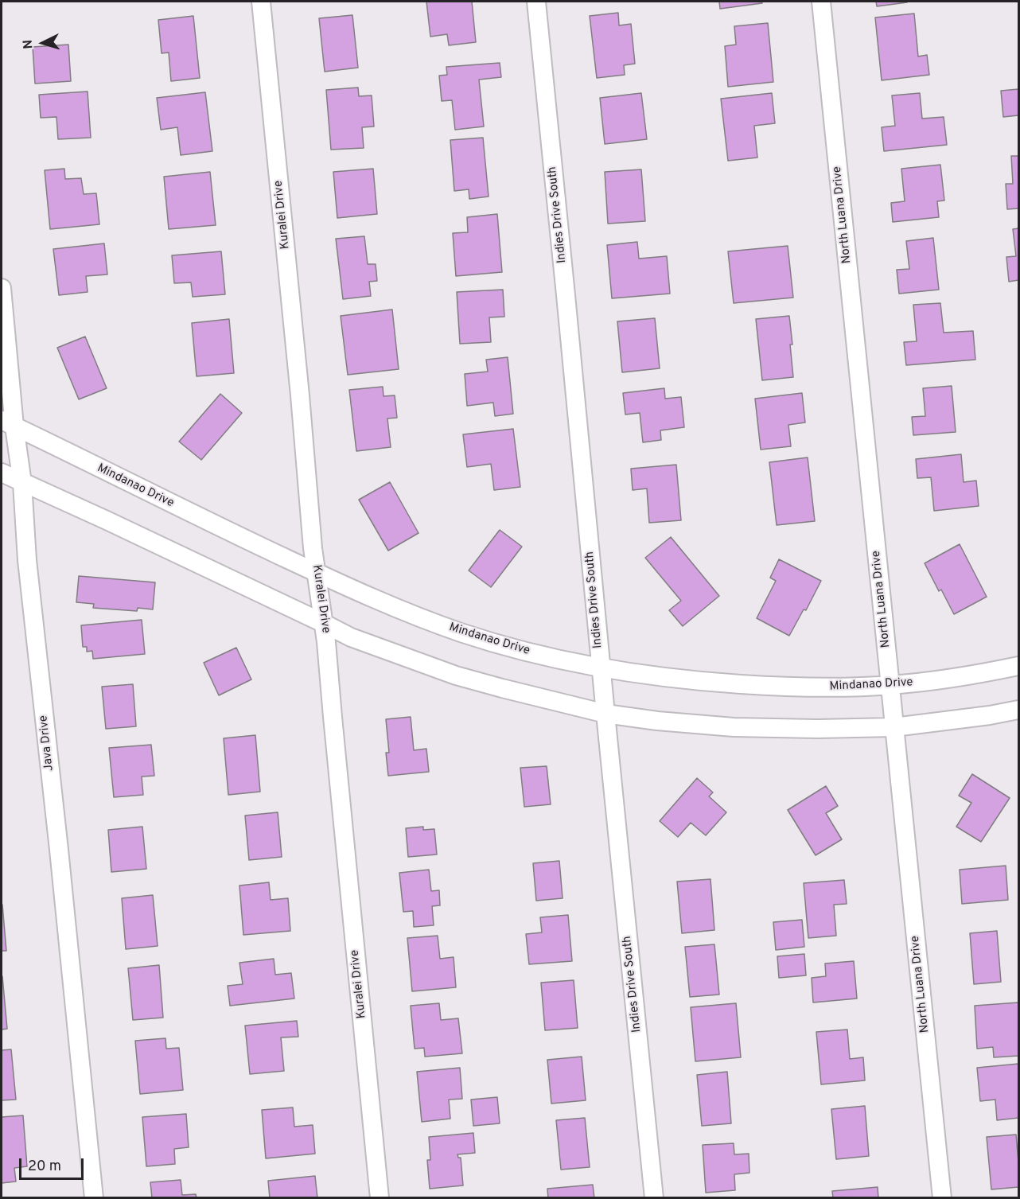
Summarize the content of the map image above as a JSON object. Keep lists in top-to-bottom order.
{
  "streets": {
    "street": [
      "Kuralei Drive",
      "Indies Drive South",
      "North Luana Drive",
      "Mindanao Drive",
      "Java Drive"
    ]
  },
  "crossings": [
    ["Kuralei Drive", "Mindanao Drive"],
    ["Indies Drive South", "Mindanao Drive"],
    ["North Luana Drive", "Mindanao Drive"],
    ["Mindanao Drive", "Java Drive"]
  ],
  "scale_bar": "20 m",
  "north": "left"
}
